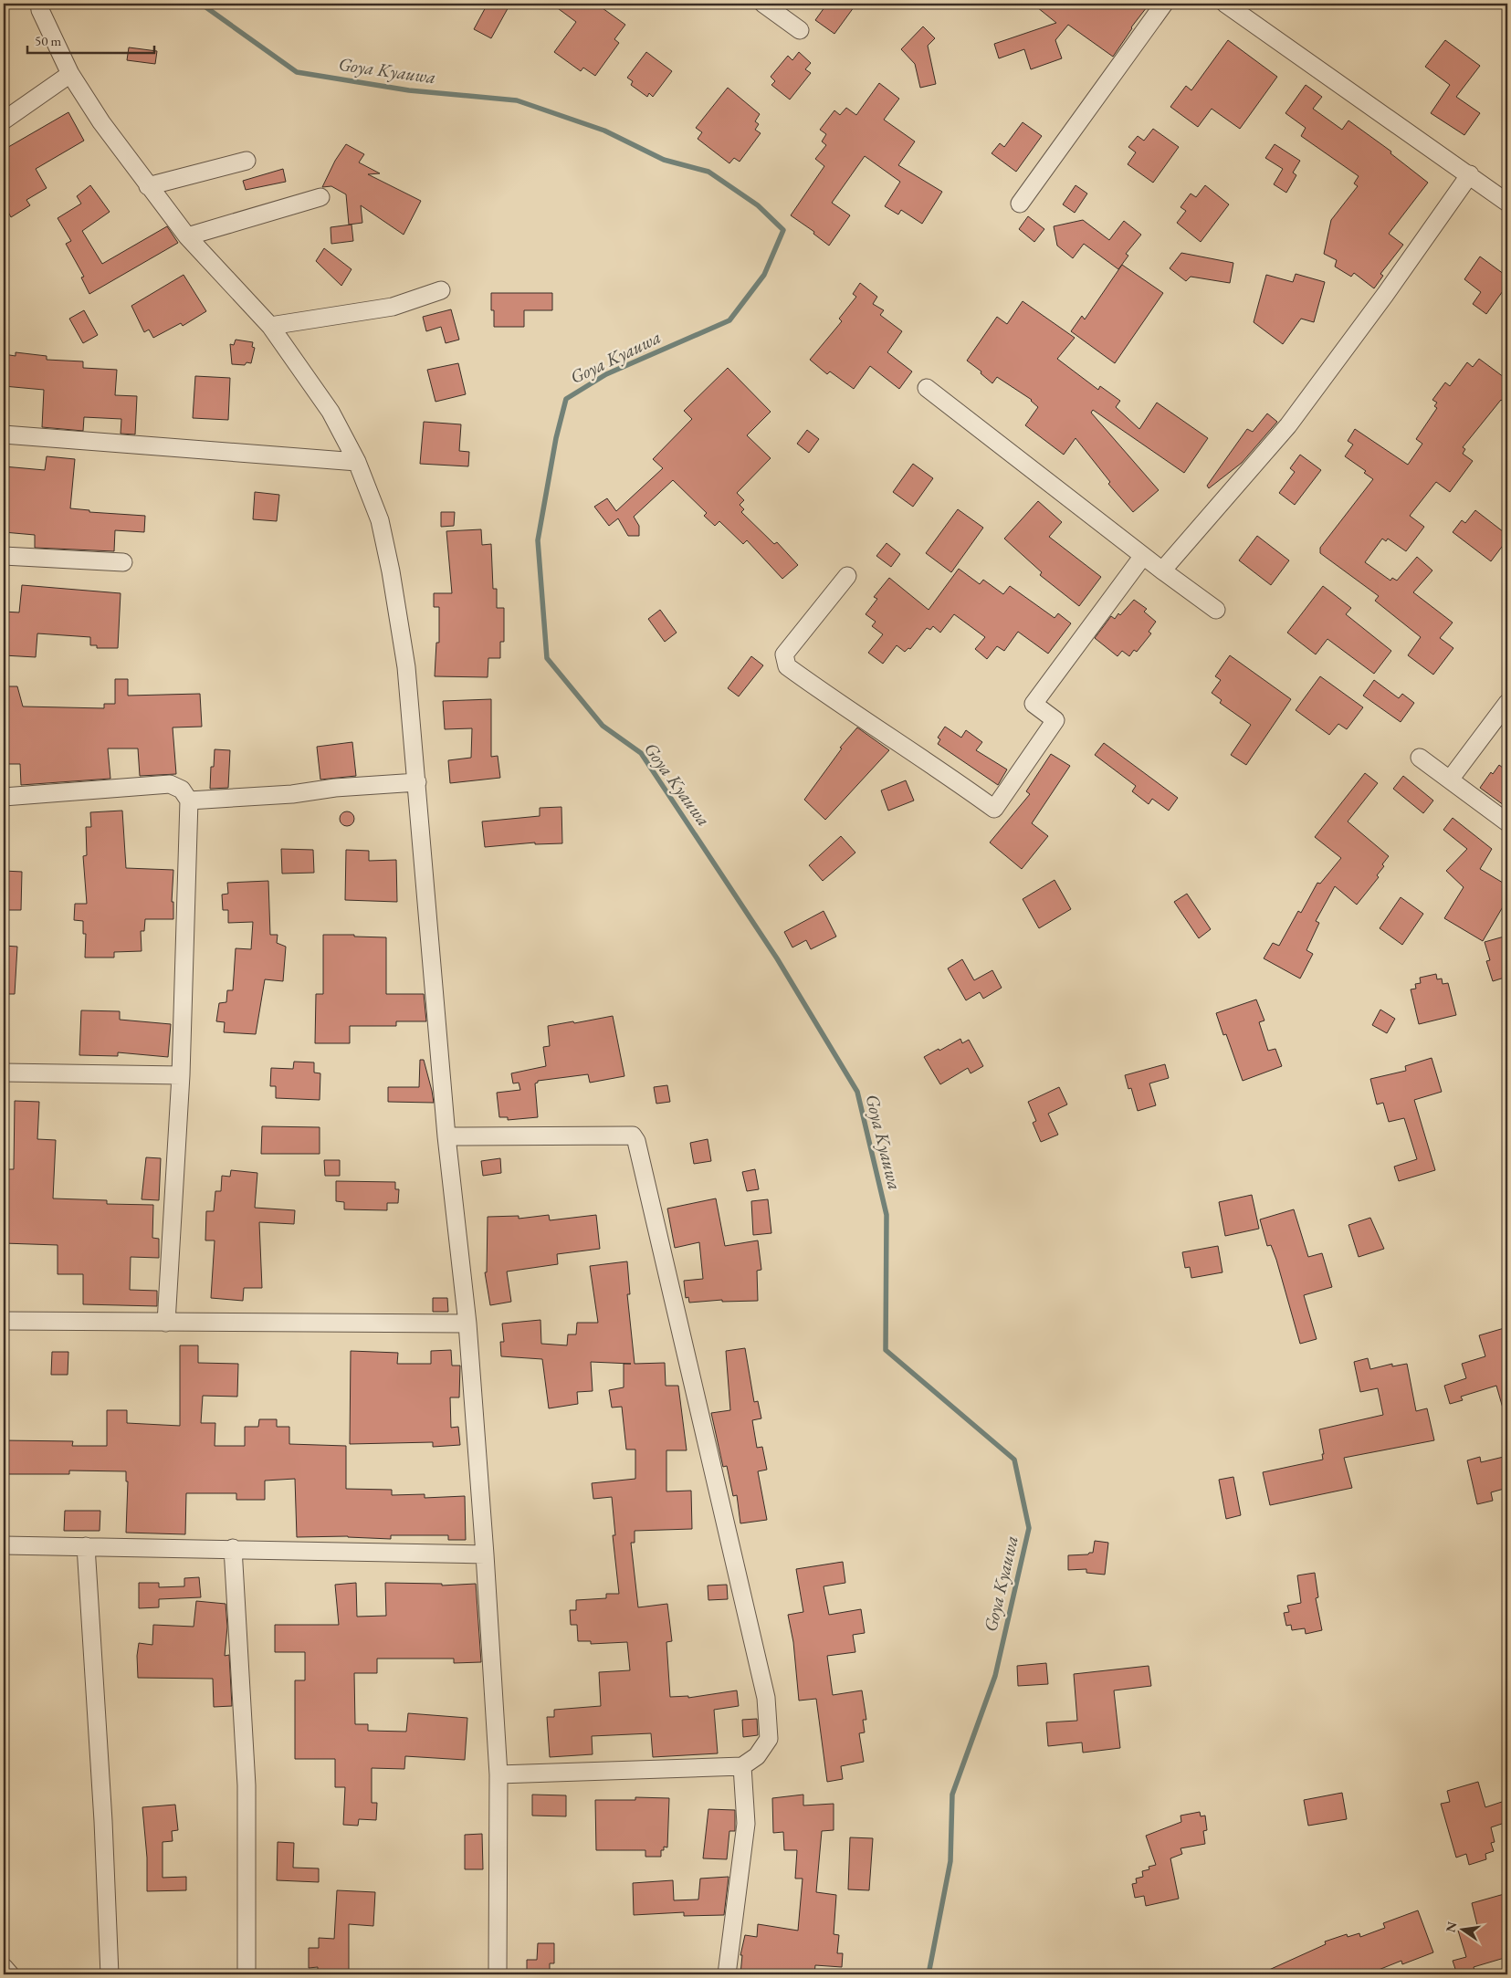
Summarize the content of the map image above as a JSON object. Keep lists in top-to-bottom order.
{
  "water": ["Goya Kyauwa"],
  "scale_bar": "50 m",
  "north": "left"
}
